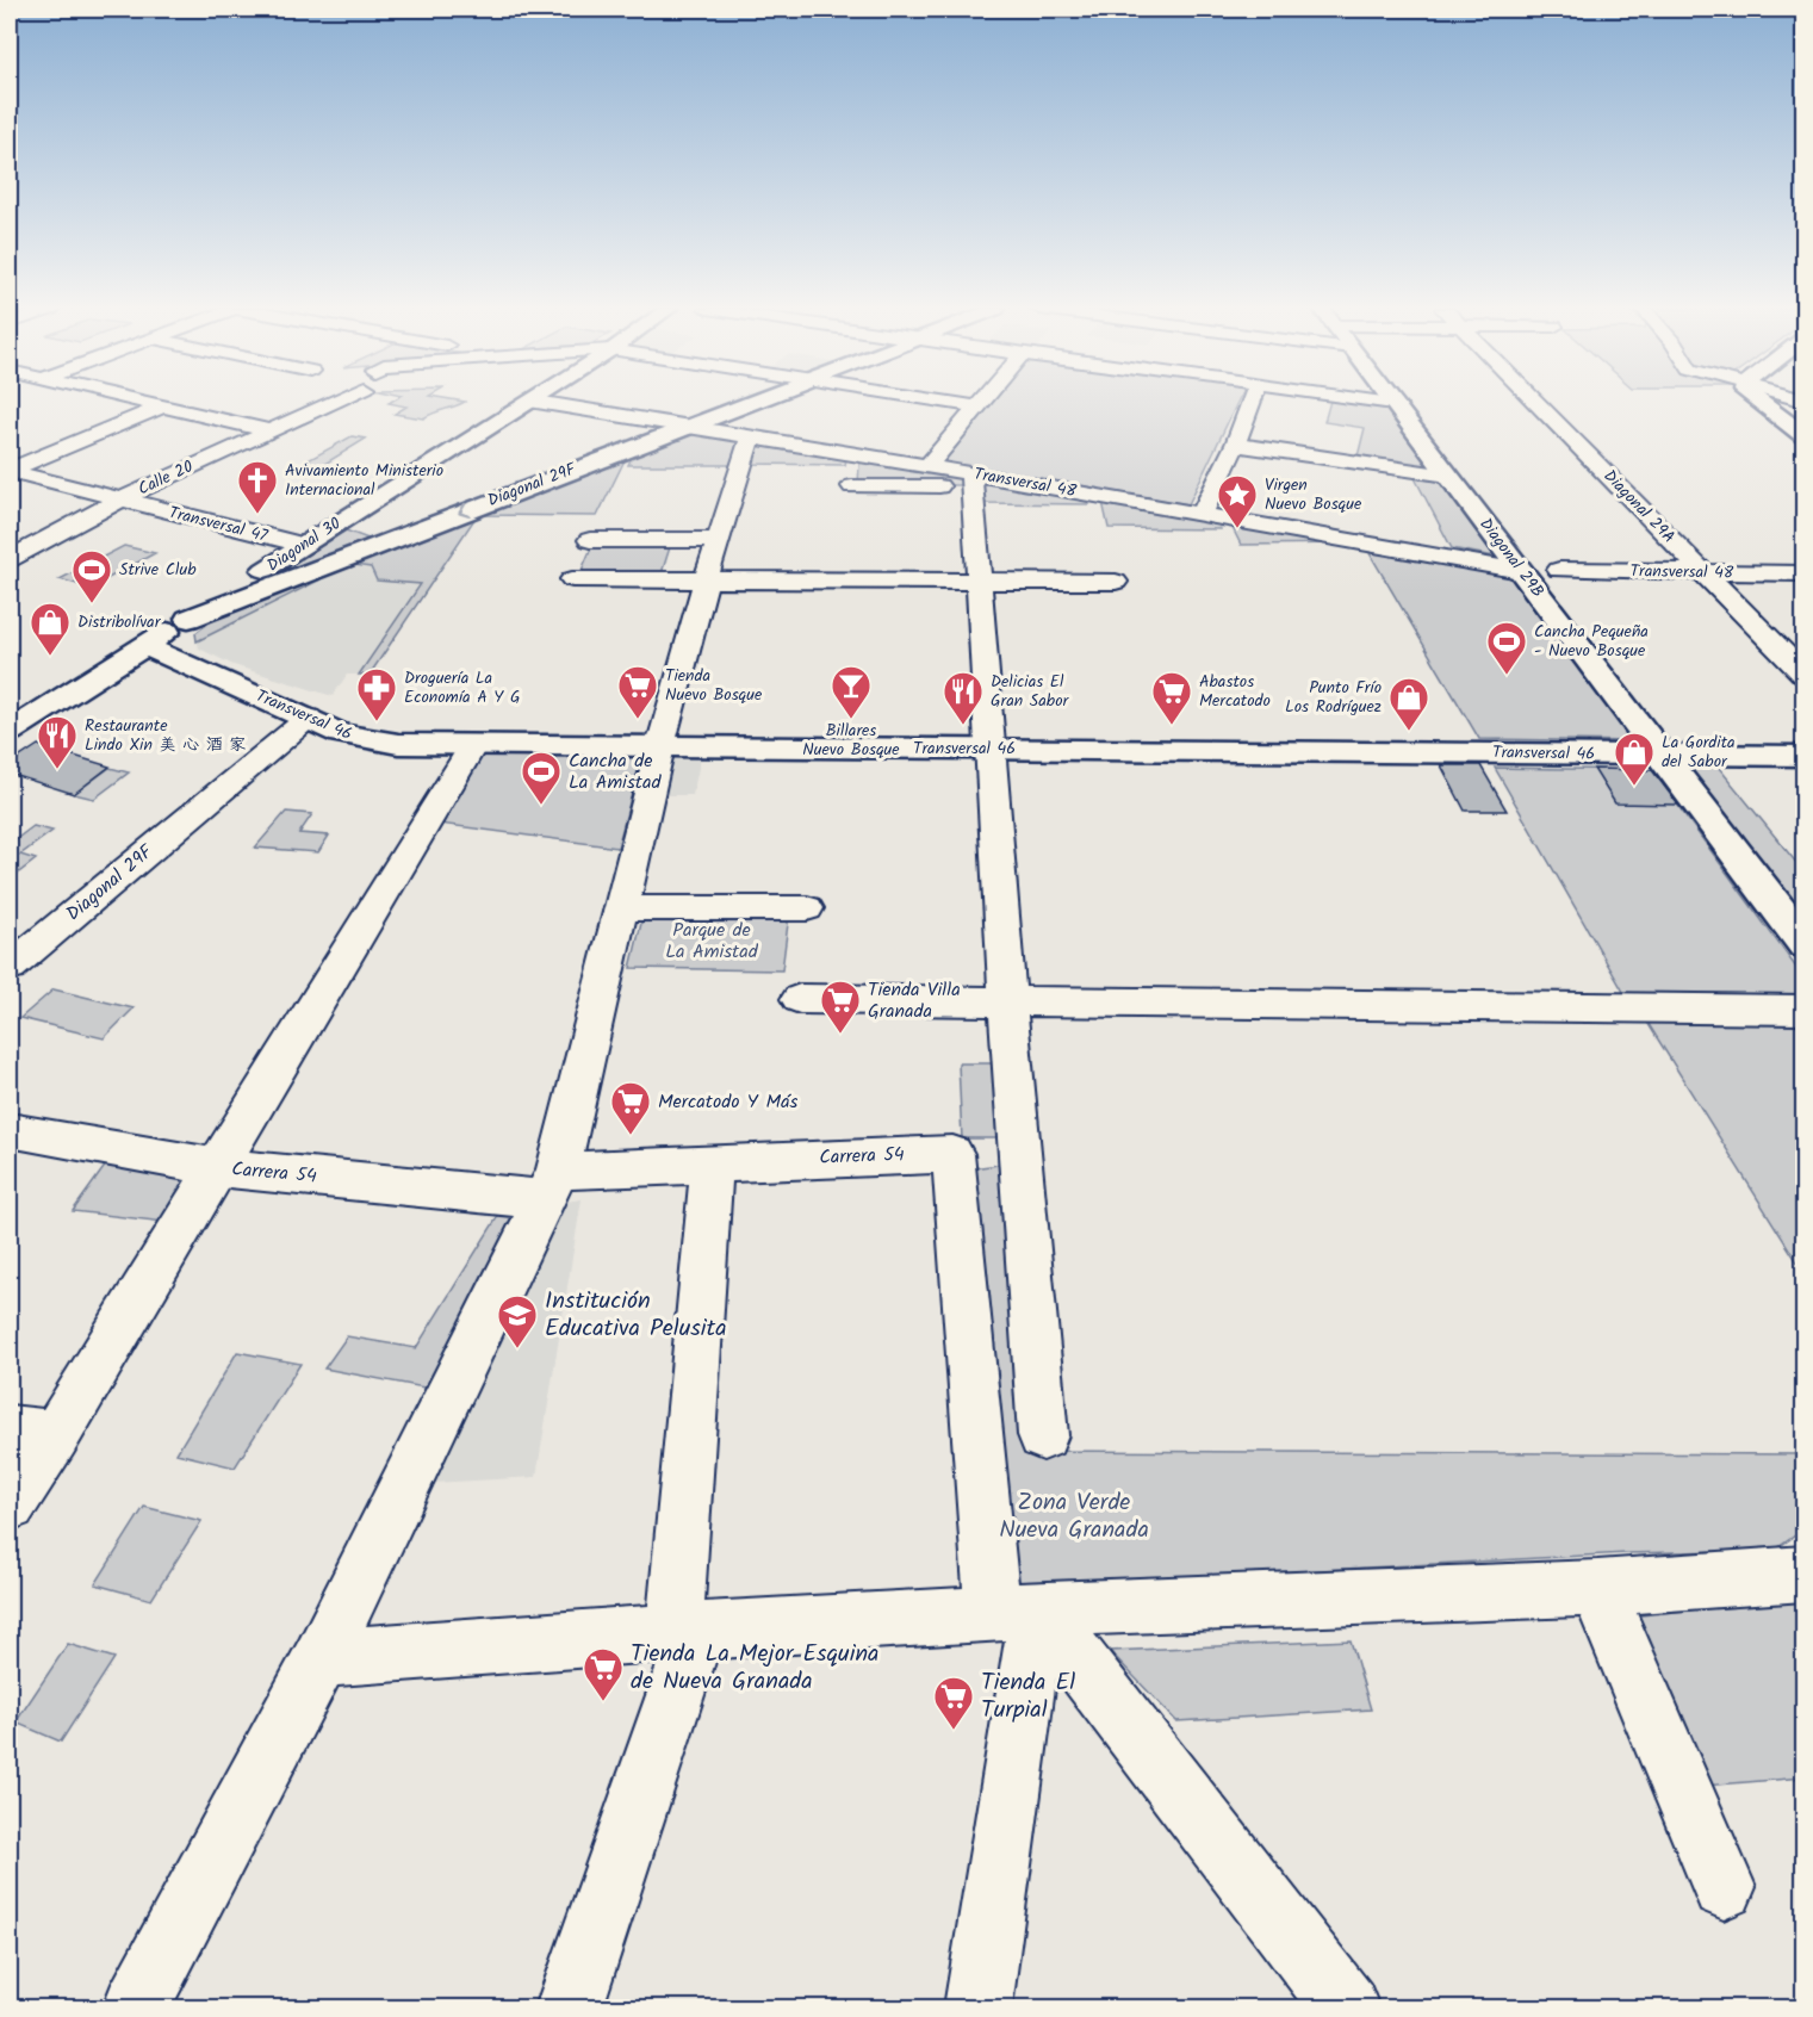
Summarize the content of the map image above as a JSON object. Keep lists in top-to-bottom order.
{
  "streets": {
    "street": [
      "Calle 20",
      "Transversal 48",
      "Diagonal 29F",
      "Diagonal 29A",
      "Transversal 47",
      "Diagonal 30",
      "Diagonal 29B",
      "Transversal 46",
      "Carrera 54"
    ]
  },
  "crossings": [
    ["Calle 20", "Transversal 47"],
    ["Transversal 48", "Diagonal 29F"],
    ["Transversal 48", "Diagonal 29A"],
    ["Transversal 48", "Diagonal 29B"],
    ["Diagonal 29F", "Diagonal 30"],
    ["Diagonal 29F", "Transversal 46"],
    ["Transversal 47", "Diagonal 30"],
    ["Diagonal 30", "Transversal 46"],
    ["Diagonal 29B", "Transversal 46"]
  ],
  "parks": ["Parque de La Amistad", "Zona Verde Nueva Granada"],
  "places": {
    "church": ["Avivamiento Ministerio Internacional"],
    "place": ["Virgen Nuevo Bosque"],
    "sports": ["Strive Club", "Cancha Pequeña - Nuevo Bosque", "Cancha de La Amistad"],
    "shop": ["Distribolívar", "Punto Frío Los Rodríguez", "La Gordita del Sabor"],
    "supermarket": [
      "Tienda Nuevo Bosque",
      "Abastos Mercatodo",
      "Tienda Villa Granada",
      "Mercatodo Y Más",
      "Tienda La Mejor Esquina de Nueva Granada",
      "Tienda El Turpial"
    ],
    "bar": ["Billares Nuevo Bosque"],
    "pharmacy": ["Droguería La Economía A Y G"],
    "restaurant": ["Delicias El Gran Sabor", "Restaurante Lindo Xin 美 心 酒 家"],
    "school or university": ["Institución Educativa Pelusita"]
  }
}
